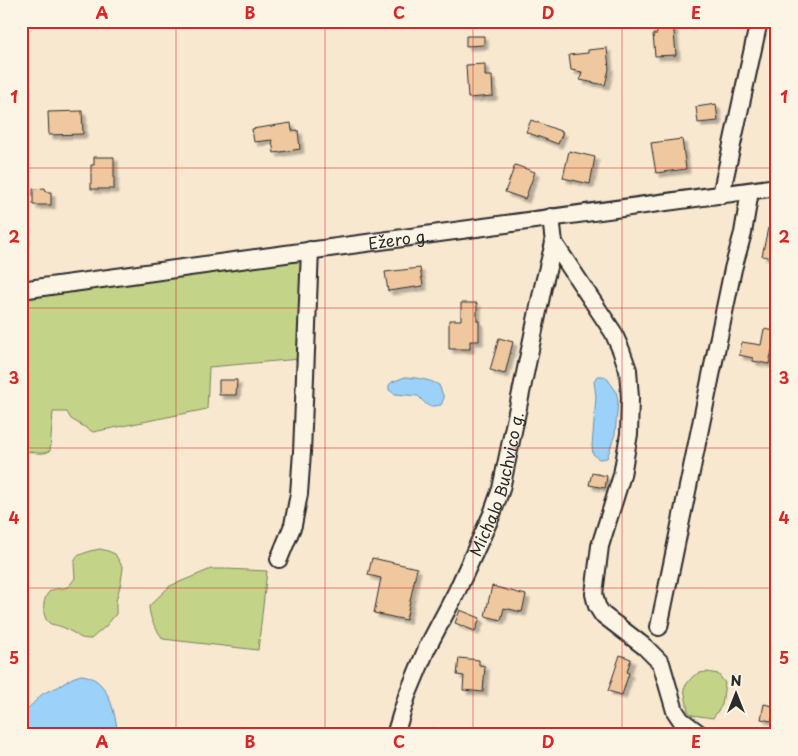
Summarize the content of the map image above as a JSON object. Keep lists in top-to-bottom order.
{
  "streets": {
    "street": ["Ežero g.", "Michalo Buchvico g."]
  },
  "crossings": [
    ["Ežero g.", "Michalo Buchvico g."]
  ],
  "north": "top",
  "grid": {
    "columns": [
      "A",
      "B",
      "C",
      "D",
      "E"
    ],
    "rows": [
      "1",
      "2",
      "3",
      "4",
      "5"
    ]
  }
}
